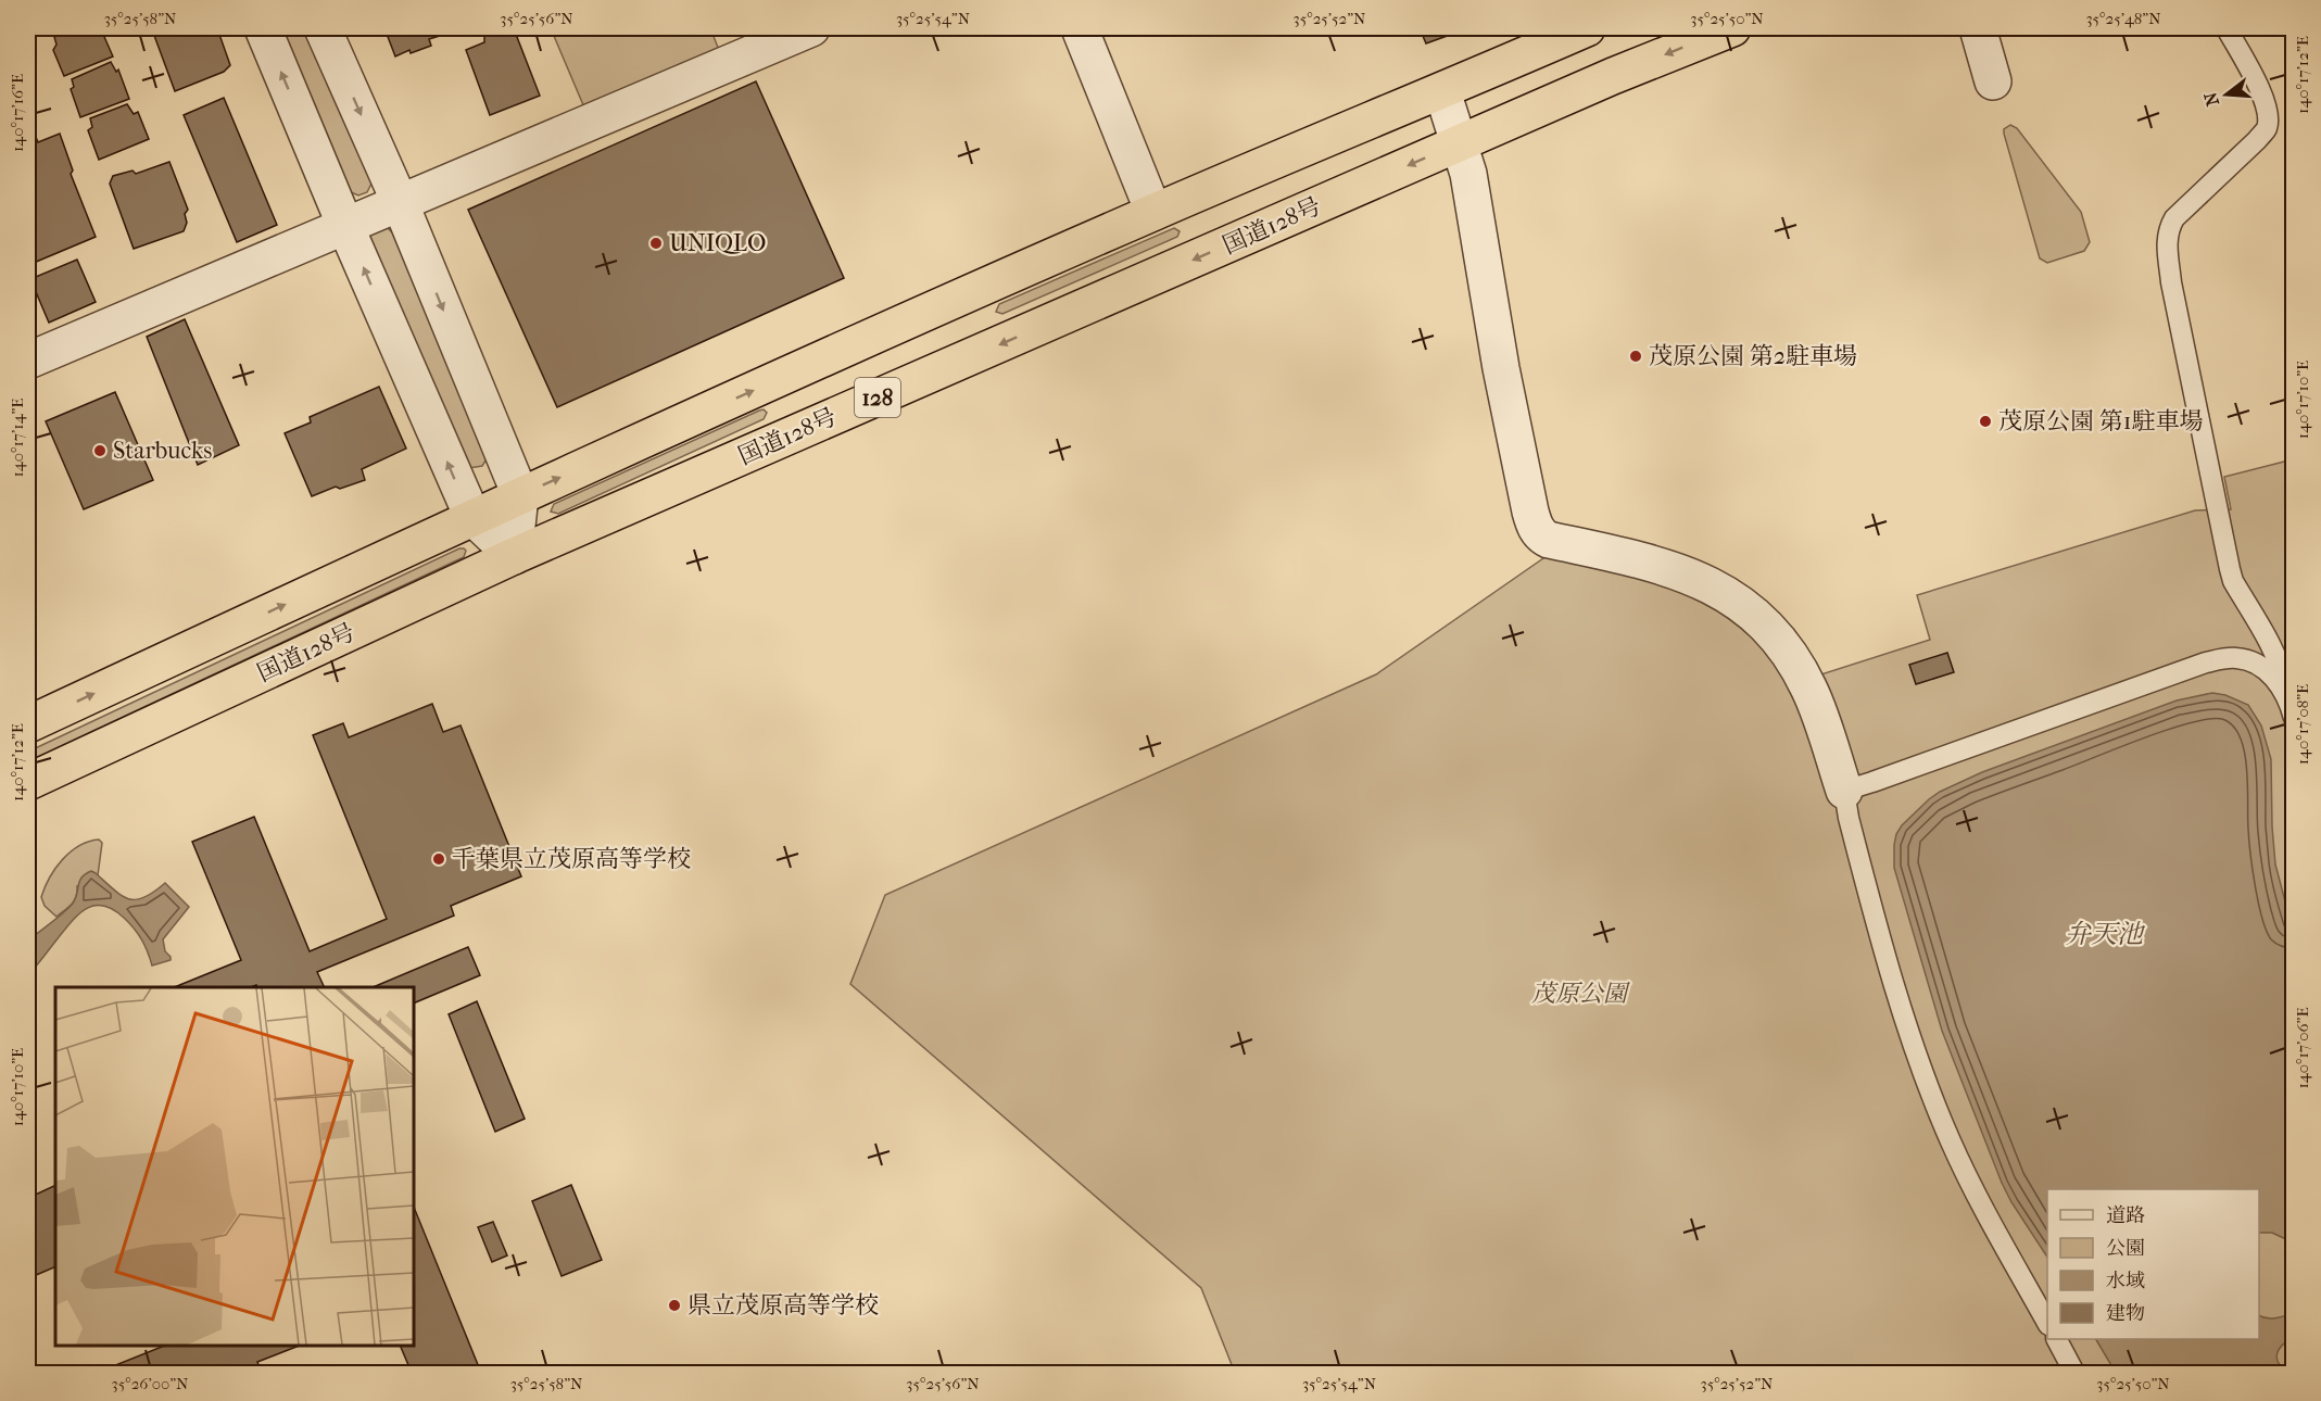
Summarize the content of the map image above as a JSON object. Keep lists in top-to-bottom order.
{
  "streets": {
    "highway": ["国道128号", "128"]
  },
  "water": ["弁天池"],
  "parks": ["茂原公園"],
  "places": [
    "UNIQLO",
    "茂原公園 第2駐車場",
    "茂原公園 第1駐車場",
    "Starbucks",
    "千葉県立茂原高等学校",
    "県立茂原高等学校"
  ],
  "legend": [
    "道路",
    "公園",
    "水域",
    "建物"
  ],
  "north": "left",
  "coordinates": [
    "35°25'58\"N",
    "35°25'56\"N",
    "35°25'54\"N",
    "35°25'52\"N",
    "35°25'50\"N",
    "35°25'48\"N",
    "140°17'12\"E",
    "140°17'16\"E",
    "140°17'10\"E",
    "140°17'14\"E",
    "140°17'08\"E",
    "140°17'06\"E",
    "35°26'00\"N"
  ]
}
